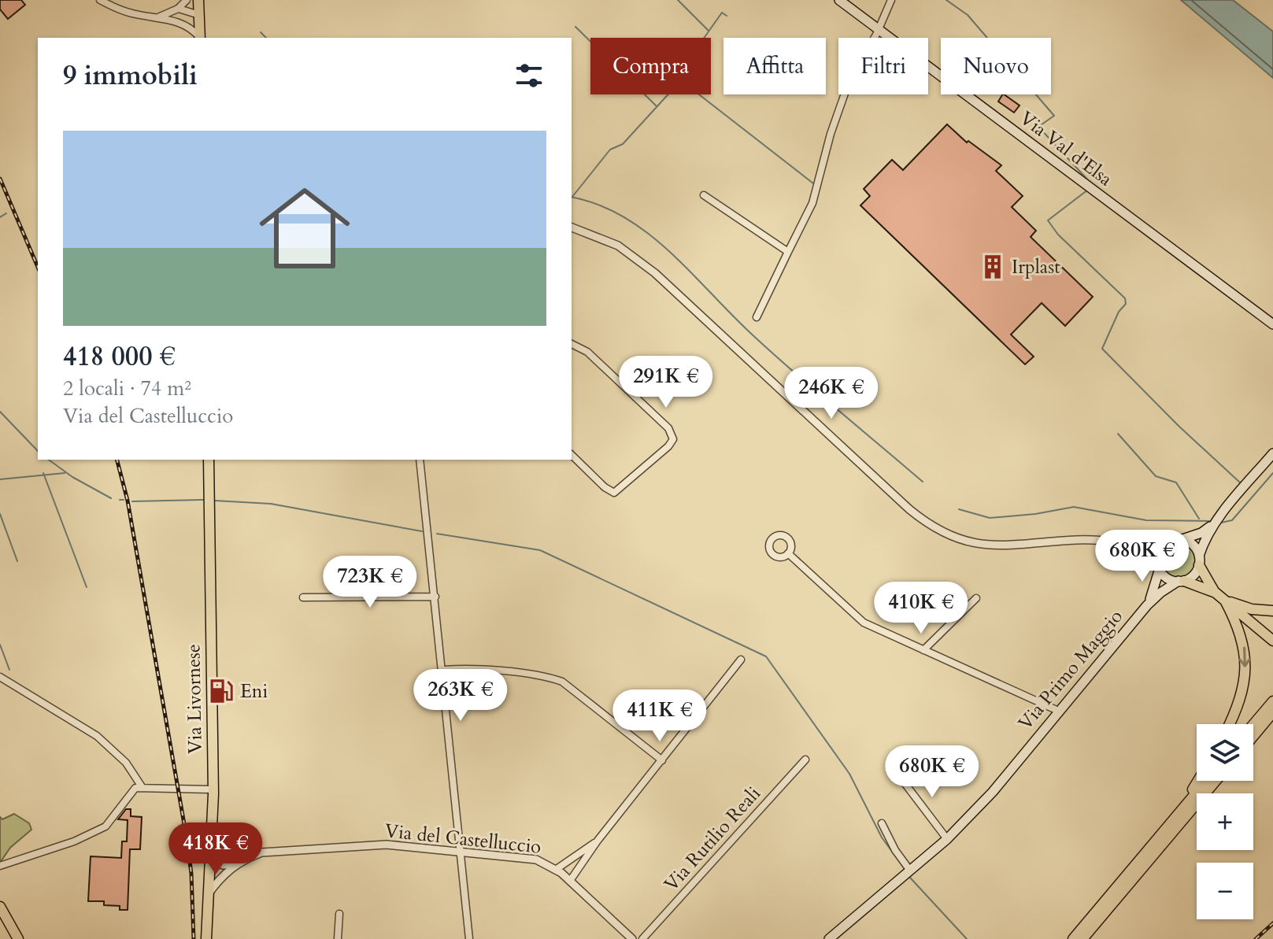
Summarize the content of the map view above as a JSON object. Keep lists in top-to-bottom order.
{
  "streets": {
    "main road": ["Via Val d'Elsa", "Via Primo Maggio", "Via Livornese"],
    "street": ["Via del Castelluccio", "Via Rutilio Reali"]
  },
  "crossings": [
    ["Via Livornese", "Via del Castelluccio"]
  ],
  "places": {
    "building": ["Irplast"],
    "fuel station": ["Eni"]
  },
  "page": {
    "chip": [
      "Compra",
      "Affitta",
      "Filtri",
      "Nuovo"
    ],
    "heading": "9 immobili",
    "list": [
      {
        "name": "418 000 €",
        "note": "2 locali · 74 m² · Via del Castelluccio"
      }
    ],
    "price": [
      "291K €",
      "246K €",
      "680K €",
      "723K €",
      "410K €",
      "263K €",
      "411K €",
      "680K €",
      "418K €"
    ],
    "map_buttons": ["+", "−"]
  }
}
